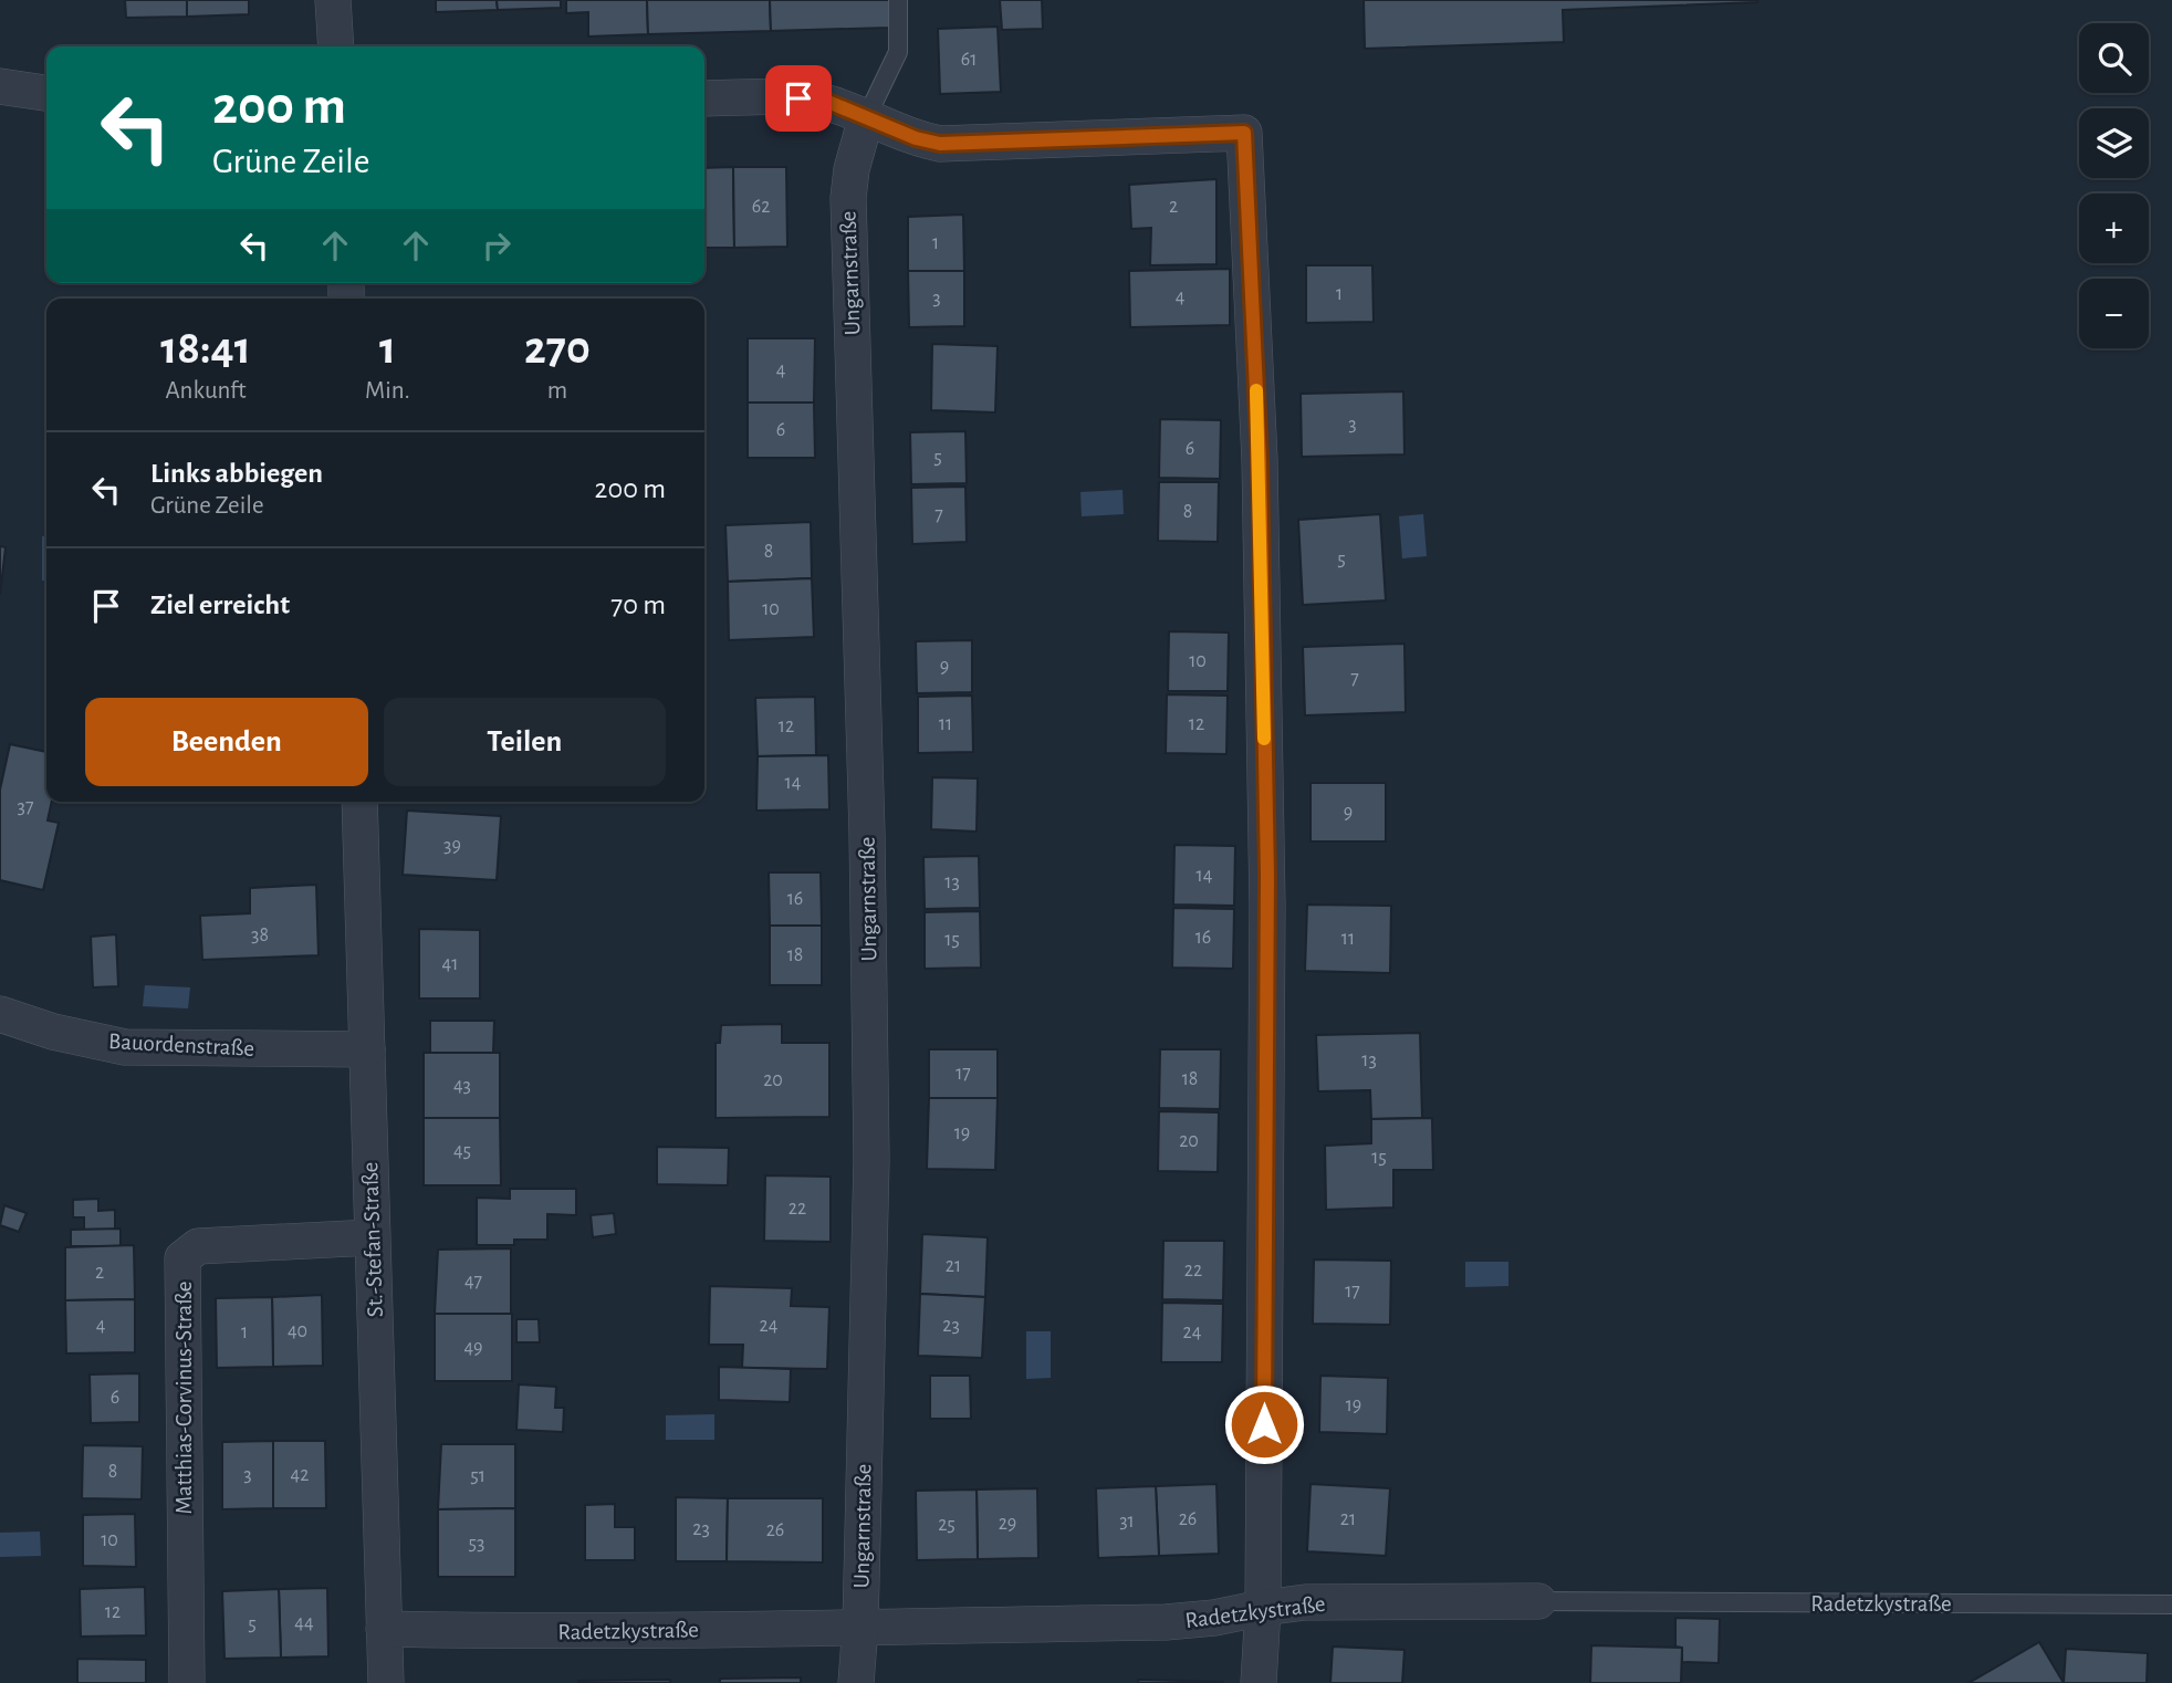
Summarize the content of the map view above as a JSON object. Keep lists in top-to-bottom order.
{
  "streets": {
    "street": [
      "Ungarnstraße",
      "Bauordenstraße",
      "St.-Stefan-Straße",
      "Matthias-Corvinus-Straße",
      "Radetzkystraße"
    ]
  },
  "crossings": [
    ["Ungarnstraße", "Radetzkystraße"],
    ["Bauordenstraße", "St.-Stefan-Straße"],
    ["St.-Stefan-Straße", "Matthias-Corvinus-Straße"],
    ["St.-Stefan-Straße", "Radetzkystraße"]
  ],
  "house_numbers": [
    "61",
    "62",
    "2",
    "1",
    "1",
    "4",
    "3",
    "4",
    "3",
    "6",
    "6",
    "5",
    "8",
    "7",
    "8",
    "5",
    "10",
    "10",
    "9",
    "7",
    "11",
    "12",
    "12",
    "14",
    "37",
    "9",
    "39",
    "14",
    "13",
    "16",
    "38",
    "16",
    "11",
    "15",
    "18",
    "41",
    "13",
    "17",
    "18",
    "20",
    "43",
    "19",
    "20",
    "45",
    "15",
    "22",
    "21",
    "22",
    "2",
    "47",
    "17",
    "4",
    "24",
    "23",
    "40",
    "1",
    "24",
    "49",
    "6",
    "19",
    "8",
    "3",
    "42",
    "51",
    "26",
    "21",
    "31",
    "29",
    "25",
    "23",
    "26",
    "10",
    "53",
    "12",
    "44",
    "5"
  ],
  "page": {
    "map_buttons": ["+", "−"],
    "turn": ["200 m", "Grüne Zeile"],
    "eta": [
      "18:41",
      "Ankunft",
      "1",
      "Min.",
      "270",
      "m"
    ],
    "list": [
      {
        "name": "Links abbiegen",
        "note": "Grüne Zeile",
        "value": "200 m"
      },
      {
        "name": "Ziel erreicht",
        "value": "70 m"
      }
    ],
    "buttons": ["Beenden", "Teilen"]
  }
}
